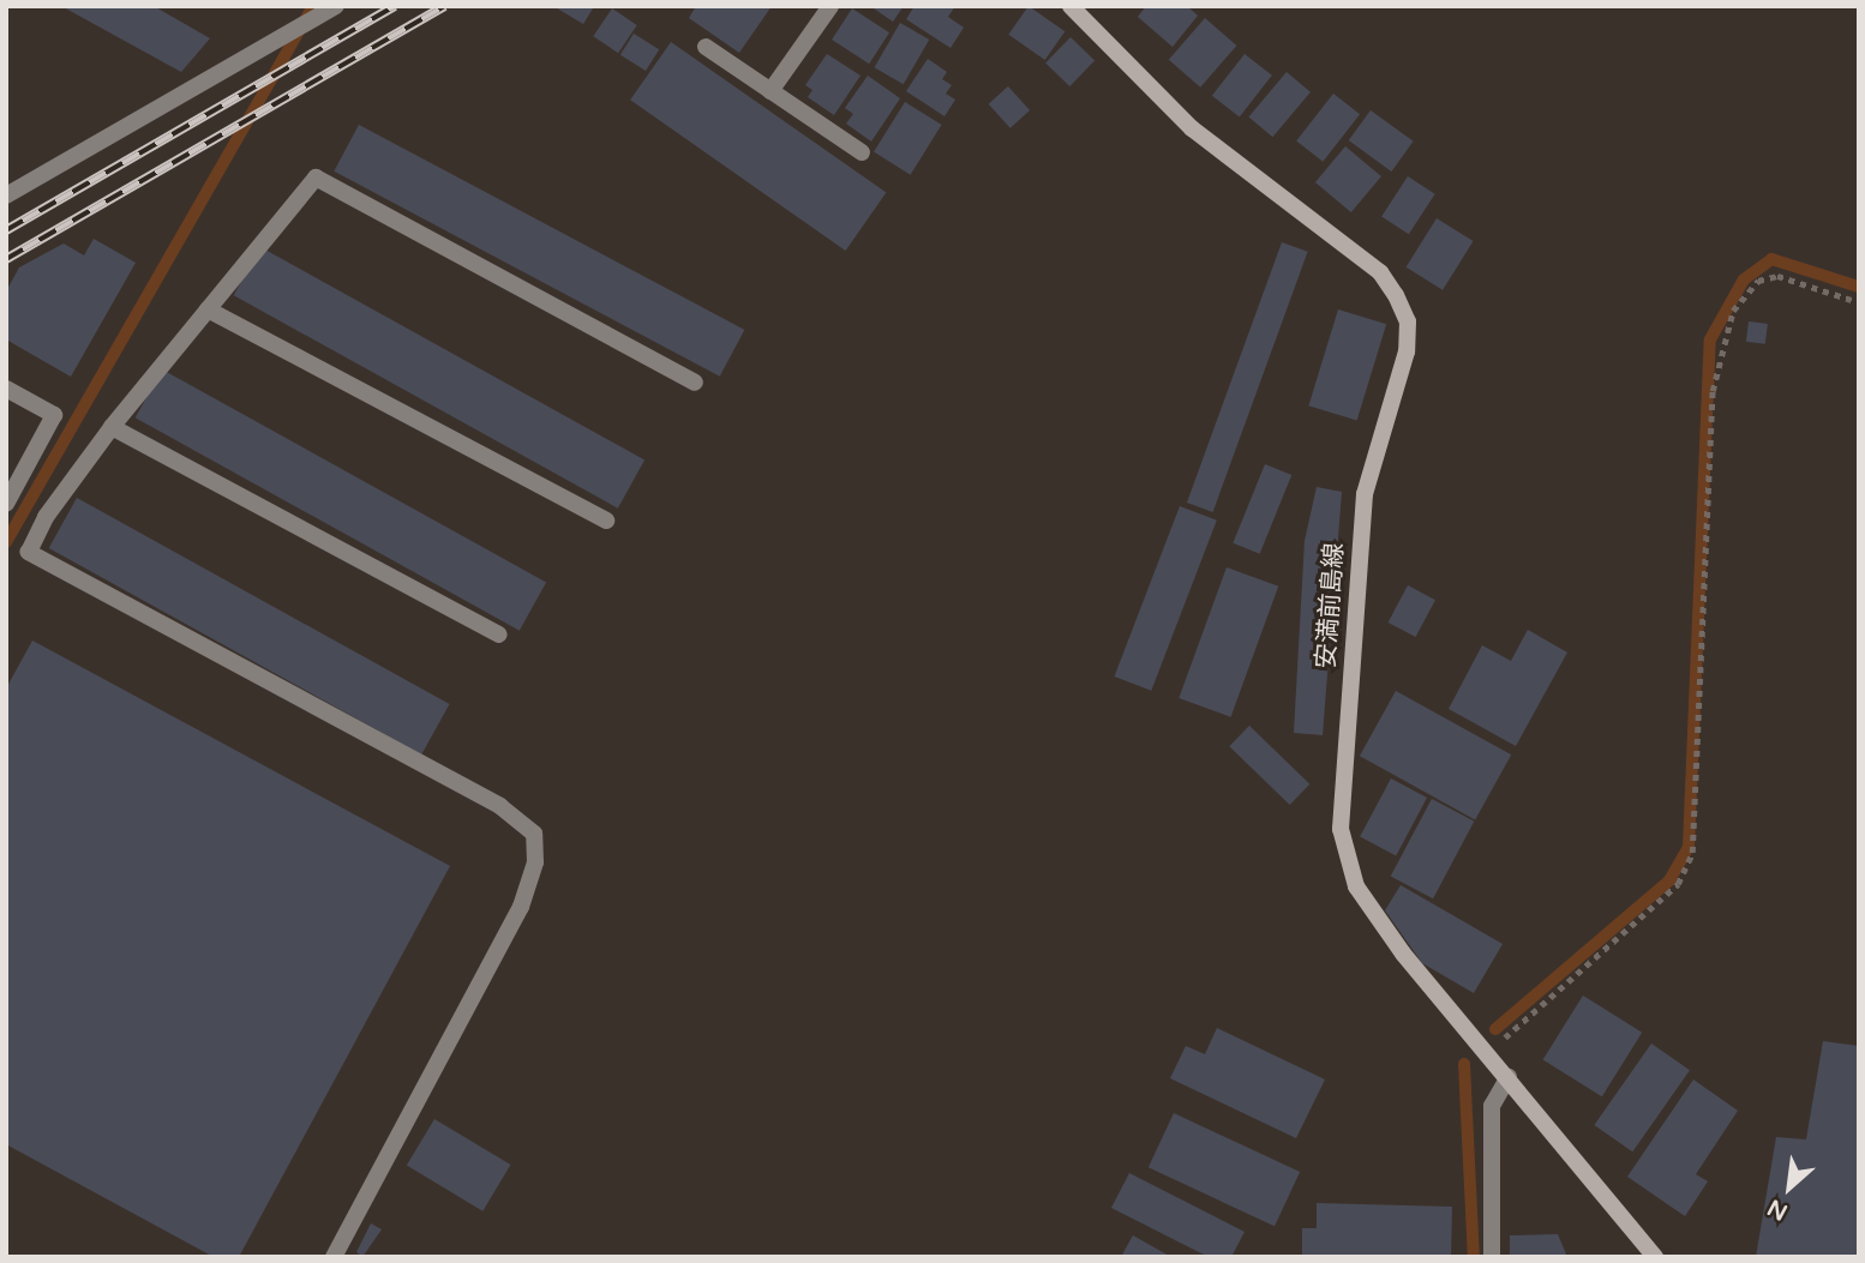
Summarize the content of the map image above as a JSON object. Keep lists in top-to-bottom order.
{
  "streets": {
    "main road": ["安満前島線"]
  },
  "north": "bottom left"
}
